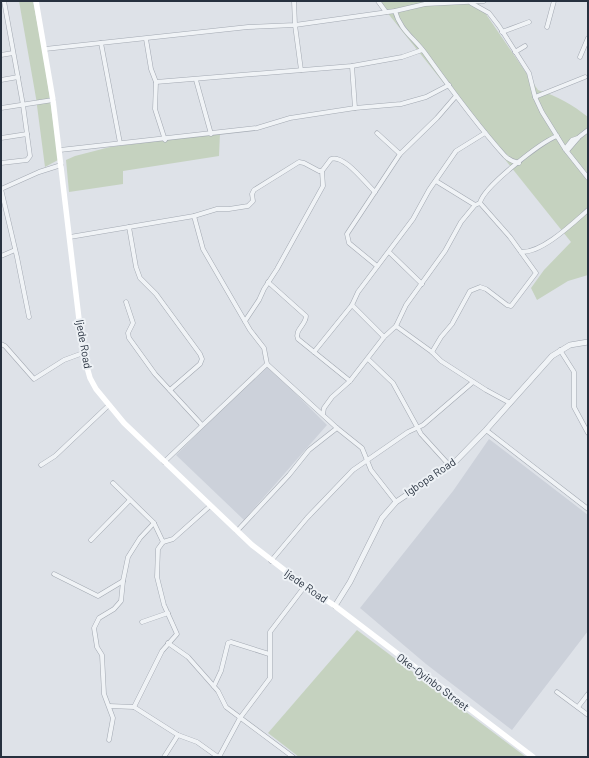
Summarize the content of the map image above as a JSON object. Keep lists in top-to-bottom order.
{
  "streets": {
    "main road": ["Ijede Road", "Oke-Oyinbo Street"],
    "street": ["Igbopa Road"]
  },
  "crossings": [
    ["Ijede Road", "Igbopa Road"],
    ["Ijede Road", "Oke-Oyinbo Street"],
    ["Igbopa Road", "Oke-Oyinbo Street"]
  ]
}
